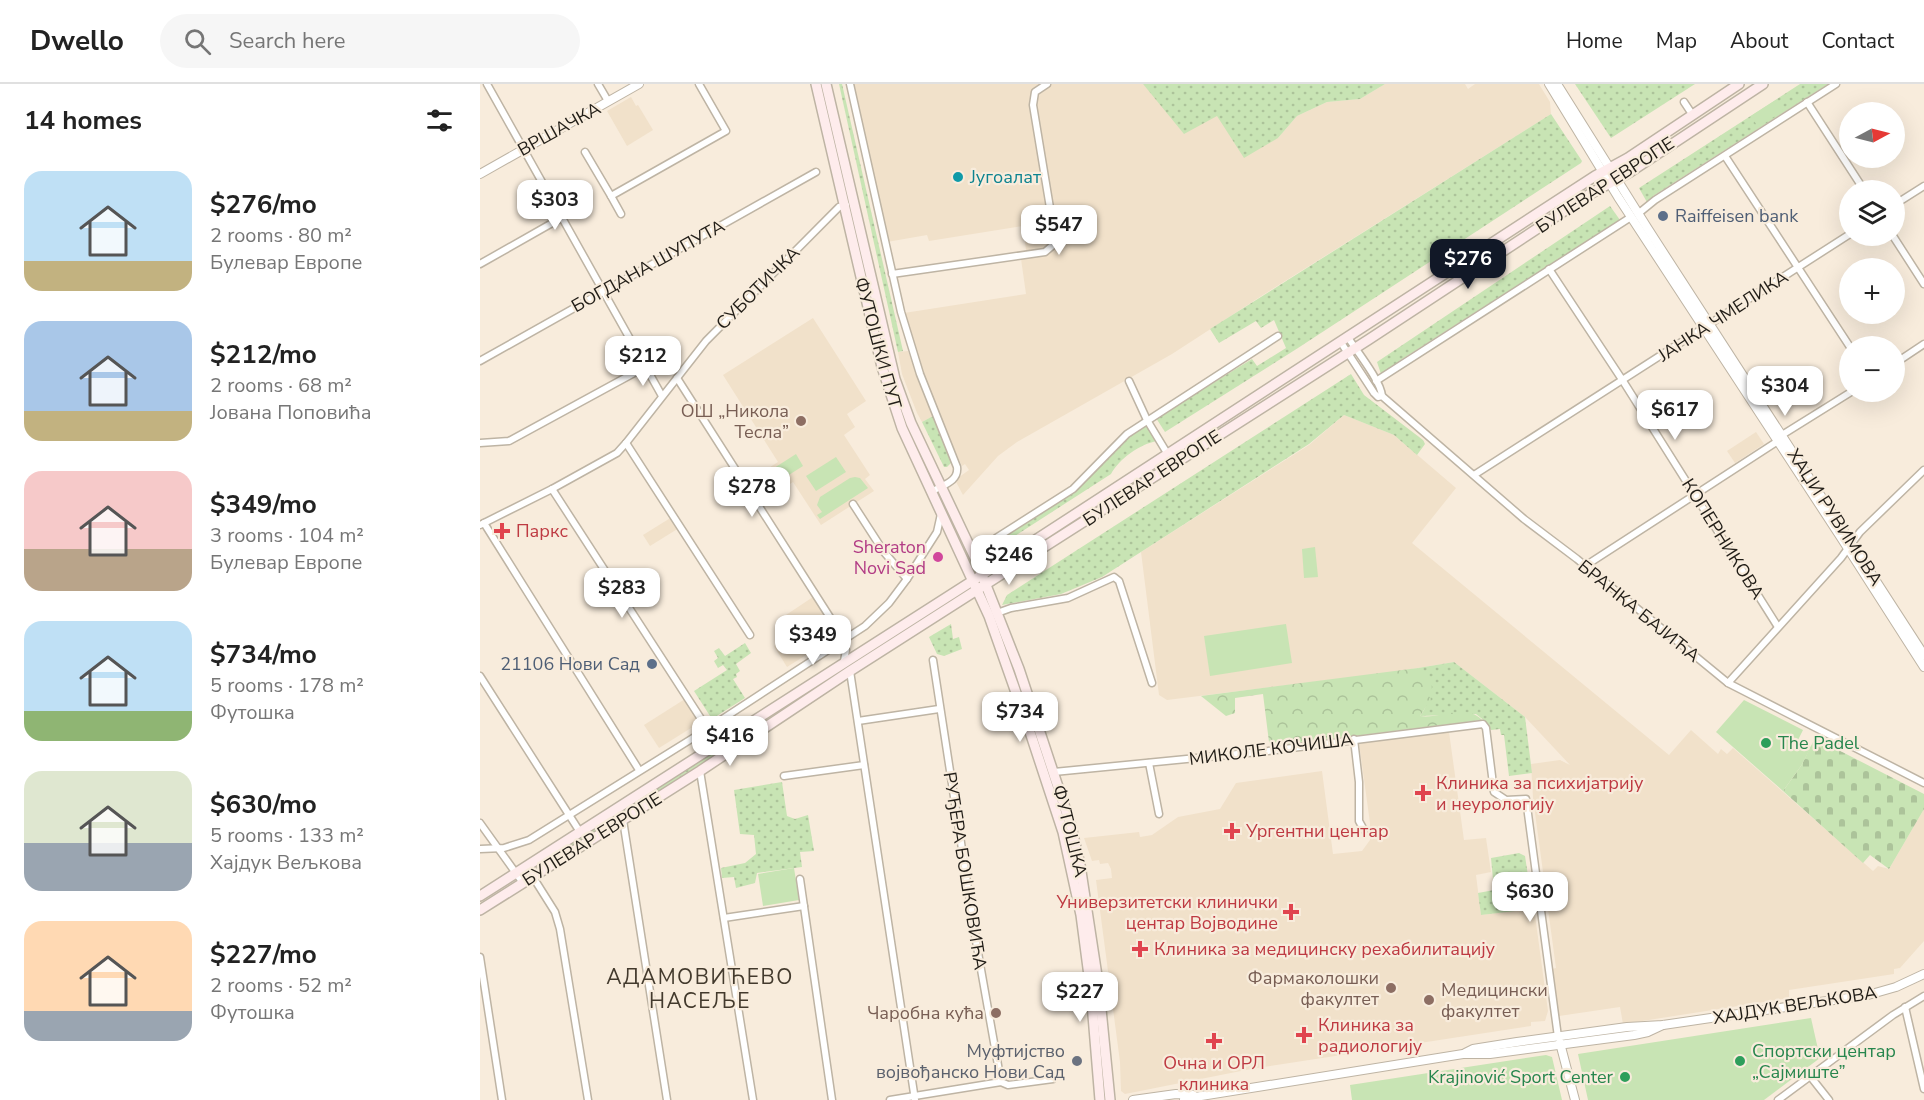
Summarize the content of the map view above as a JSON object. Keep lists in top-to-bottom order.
{
  "streets": {
    "main road": ["БУЛЕВАР ЕВРОПЕ", "ФУТОШКИ ПУТ", "ФУТОШКА"],
    "street": [
      "ВРШАЧКА",
      "БОГДАНА ШУПУТА",
      "СУБОТИЧКА",
      "ЈАНКА ЧМЕЛИКА",
      "ХАЏИ РУВИМОВА",
      "КОПЕРНИКОВА",
      "БРАНКА БАЈИЋА",
      "МИКОЛЕ КОЧИША",
      "РУЂЕРА БОШКОВИЋА",
      "ХАЈДУК ВЕЉКОВА"
    ]
  },
  "crossings": [
    ["БУЛЕВАР ЕВРОПЕ", "ФУТОШКИ ПУТ"],
    ["БУЛЕВАР ЕВРОПЕ", "ХАЏИ РУВИМОВА"],
    ["БУЛЕВАР ЕВРОПЕ", "БРАНКА БАЈИЋА"],
    ["БУЛЕВАР ЕВРОПЕ", "ФУТОШКА"],
    ["СУБОТИЧКА", "ФУТОШКИ ПУТ"],
    ["ЈАНКА ЧМЕЛИКА", "ХАЏИ РУВИМОВА"],
    ["ЈАНКА ЧМЕЛИКА", "КОПЕРНИКОВА"],
    ["ЈАНКА ЧМЕЛИКА", "БРАНКА БАЈИЋА"],
    ["ФУТОШКИ ПУТ", "ФУТОШКА"],
    ["МИКОЛЕ КОЧИША", "ФУТОШКА"],
    ["МИКОЛЕ КОЧИША", "ХАЈДУК ВЕЉКОВА"]
  ],
  "districts": ["АДАМОВИЋЕВО НАСЕЉЕ"],
  "places": {
    "other": [
      "Југоалат",
      "Raiffeisen bank",
      "ОШ „Никола Тесла”",
      "Sheraton Novi Sad",
      "21106 Нови Сад",
      "The Padel",
      "Фармаколошки факултет",
      "Медицински факултет",
      "Чаробна кућа",
      "Муфтијство војвођанско Нови Сад",
      "Спортски центар „Сајмиште”",
      "Krajinović Sport Center"
    ],
    "health": [
      "Паркс",
      "Клиника за психијатрију и неурологију",
      "Ургентни центар",
      "Универзитетски клинички центар Војводине",
      "Клиника за медицинску рехабилитацију",
      "Клиника за радиологију",
      "Очна и ОРЛ клиника"
    ]
  },
  "north": "right",
  "page": {
    "header": "Dwello",
    "search": "Search here",
    "nav": [
      "Home",
      "Map",
      "About",
      "Contact"
    ],
    "heading": "14 homes",
    "map_buttons": ["+", "−"],
    "list": [
      {
        "name": "$276/mo",
        "note": "2 rooms · 80 m² · Булевар Европе"
      },
      {
        "name": "$212/mo",
        "note": "2 rooms · 68 m² · Јована Поповића"
      },
      {
        "name": "$349/mo",
        "note": "3 rooms · 104 m² · Булевар Европе"
      },
      {
        "name": "$734/mo",
        "note": "5 rooms · 178 m² · Футошка"
      },
      {
        "name": "$630/mo",
        "note": "5 rooms · 133 m² · Хајдук Вељкова"
      },
      {
        "name": "$227/mo",
        "note": "2 rooms · 52 m² · Футошка"
      }
    ],
    "price": [
      "$303",
      "$547",
      "$276",
      "$212",
      "$304",
      "$617",
      "$278",
      "$246",
      "$283",
      "$349",
      "$734",
      "$416",
      "$630",
      "$227"
    ]
  }
}
